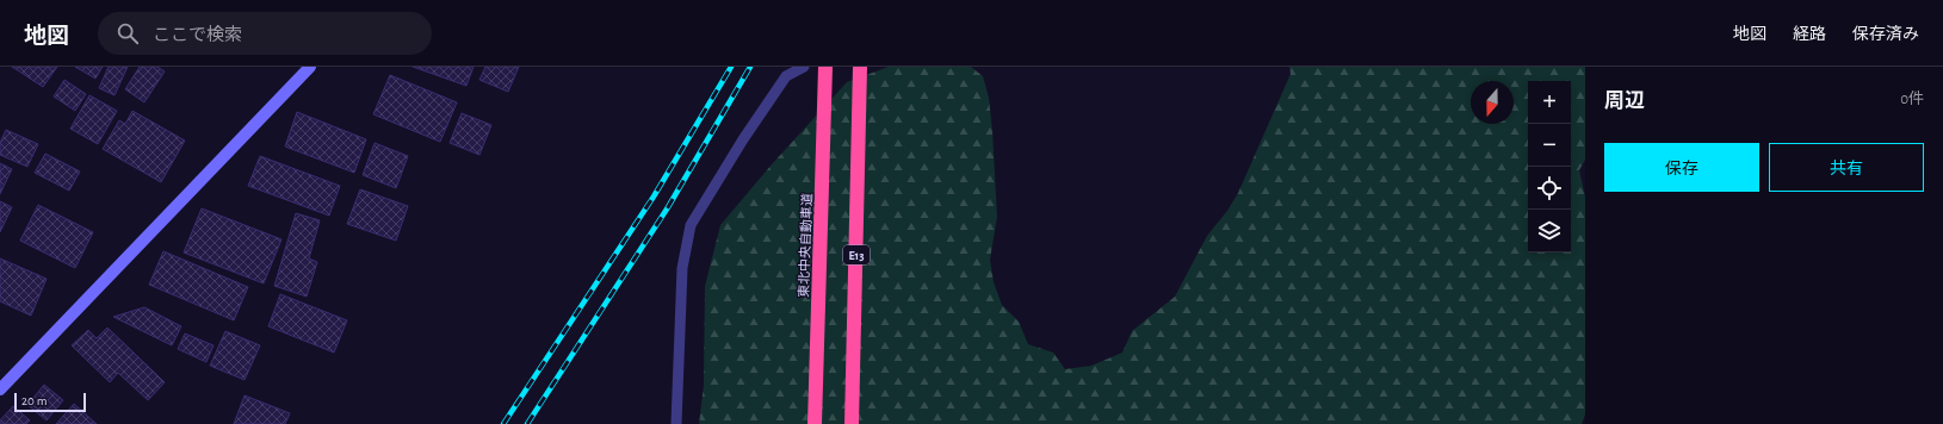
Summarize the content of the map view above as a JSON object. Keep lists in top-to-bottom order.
{
  "streets": {
    "highway": ["東北中央自動車道", "E13"]
  },
  "scale_bar": "20 m",
  "north": "bottom",
  "page": {
    "header": "地図",
    "search": "ここで検索",
    "nav": ["地図", "経路", "保存済み"],
    "heading": ["周辺", "0件"],
    "map_buttons": ["+", "−"],
    "buttons": ["保存", "共有"],
    "scale": "20 m"
  }
}
